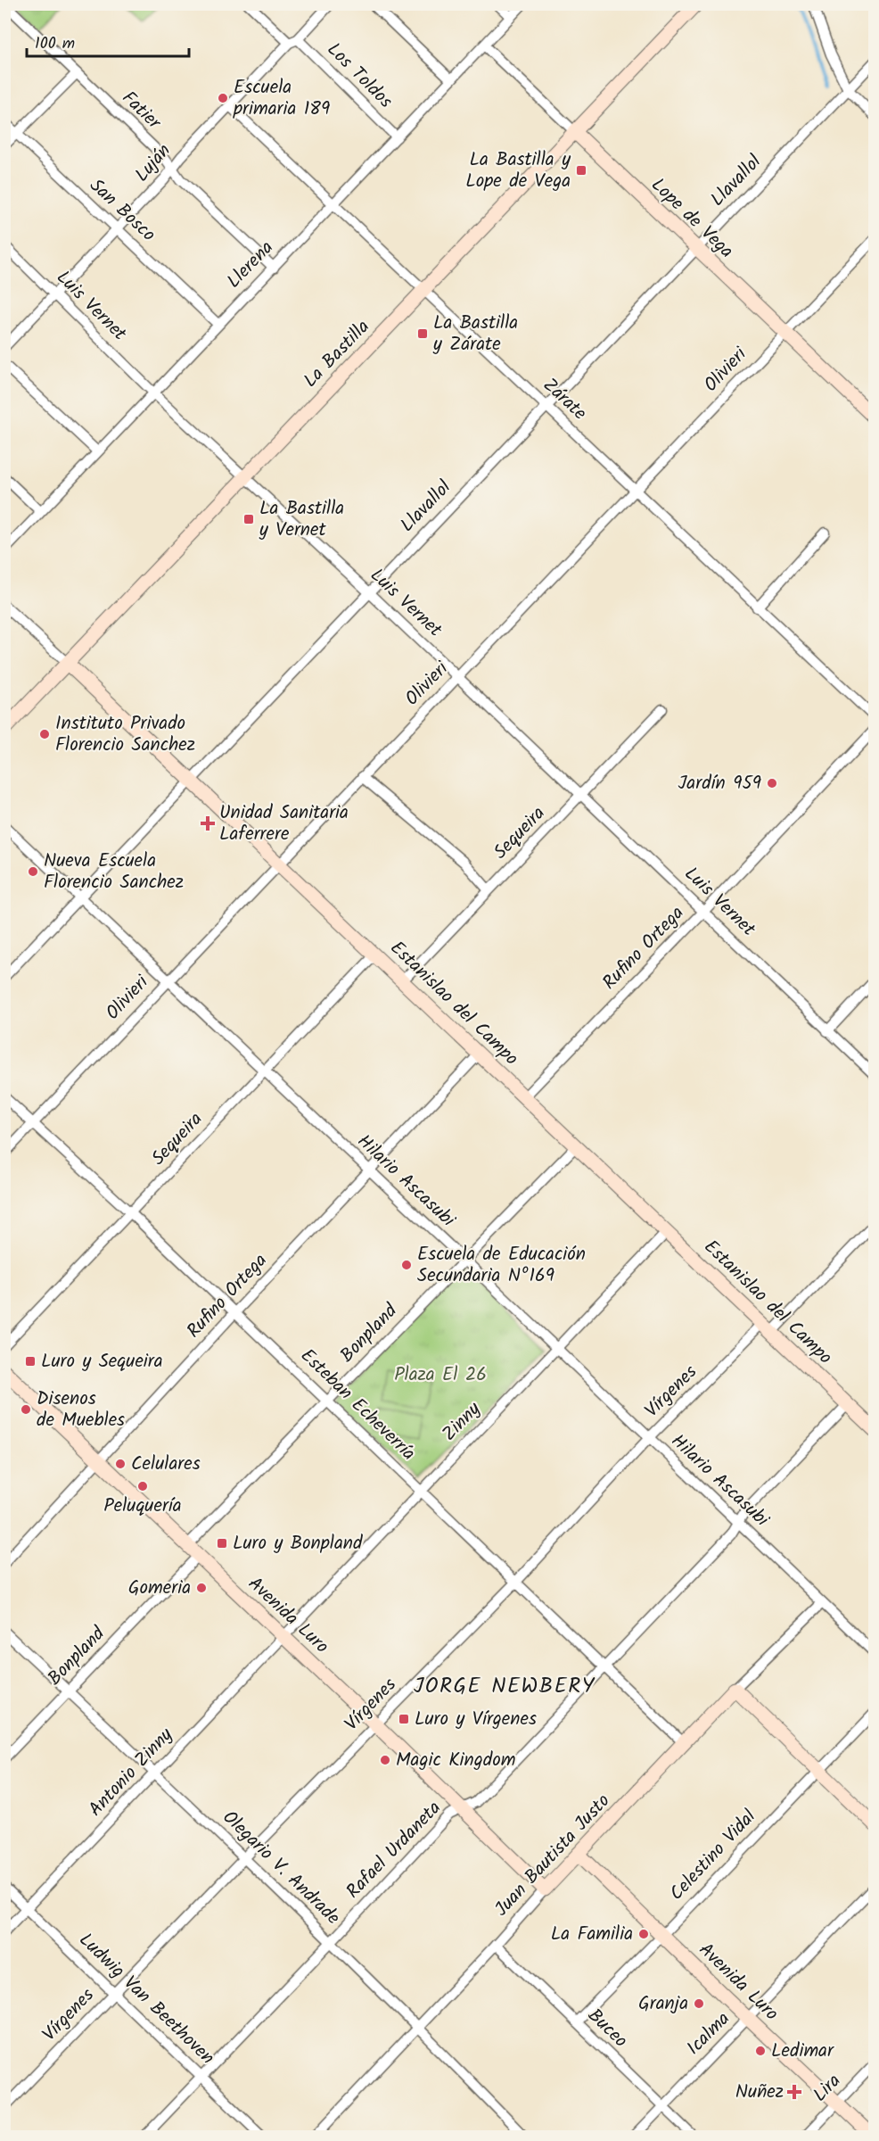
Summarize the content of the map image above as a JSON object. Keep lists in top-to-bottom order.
{
  "streets": {
    "street": [
      "Los Toldos",
      "Fatier",
      "Luján",
      "Llavallol",
      "San Bosco",
      "Lope de Vega",
      "Llerena",
      "Luis Vernet",
      "La Bastilla",
      "Olivieri",
      "Zárate",
      "Sequeira",
      "Rufino Ortega",
      "Estanislao del Campo",
      "Hilario Ascasubi",
      "Bonpland",
      "Vírgenes",
      "Esteban Echeverría",
      "Zinny",
      "Avenida Luro",
      "Antonio Zinny",
      "Rafael Urdaneta",
      "Juan Bautista Justo",
      "Celestino Vidal",
      "Olegario V. Andrade",
      "Ludwig Van Beethoven",
      "Buceo",
      "Icalma",
      "Lira"
    ]
  },
  "crossings": [
    ["Los Toldos", "Luján"],
    ["Los Toldos", "Llerena"],
    ["Fatier", "Luján"],
    ["Fatier", "Llerena"],
    ["Luján", "San Bosco"],
    ["Luján", "Luis Vernet"],
    ["Luján", "Zárate"],
    ["Llavallol", "Lope de Vega"],
    ["Llavallol", "Luis Vernet"],
    ["Llavallol", "Zárate"],
    ["Llavallol", "Estanislao del Campo"],
    ["Llavallol", "Hilario Ascasubi"],
    ["San Bosco", "Llerena"],
    ["Lope de Vega", "Llerena"],
    ["Lope de Vega", "La Bastilla"],
    ["Lope de Vega", "Olivieri"],
    ["Llerena", "Luis Vernet"],
    ["Llerena", "Zárate"],
    ["Luis Vernet", "La Bastilla"],
    ["Luis Vernet", "Olivieri"],
    ["Luis Vernet", "Sequeira"],
    ["Luis Vernet", "Rufino Ortega"],
    ["La Bastilla", "Zárate"],
    ["La Bastilla", "Estanislao del Campo"],
    ["Olivieri", "Zárate"],
    ["Olivieri", "Estanislao del Campo"],
    ["Olivieri", "Hilario Ascasubi"],
    ["Olivieri", "Esteban Echeverría"],
    ["Sequeira", "Estanislao del Campo"],
    ["Sequeira", "Hilario Ascasubi"],
    ["Sequeira", "Esteban Echeverría"],
    ["Rufino Ortega", "Estanislao del Campo"],
    ["Rufino Ortega", "Hilario Ascasubi"],
    ["Rufino Ortega", "Esteban Echeverría"],
    ["Rufino Ortega", "Avenida Luro"],
    ["Estanislao del Campo", "Bonpland"],
    ["Estanislao del Campo", "Vírgenes"],
    ["Estanislao del Campo", "Zinny"],
    ["Estanislao del Campo", "Rafael Urdaneta"],
    ["Hilario Ascasubi", "Bonpland"],
    ["Hilario Ascasubi", "Vírgenes"],
    ["Hilario Ascasubi", "Zinny"],
    ["Hilario Ascasubi", "Rafael Urdaneta"],
    ["Hilario Ascasubi", "Juan Bautista Justo"],
    ["Bonpland", "Esteban Echeverría"],
    ["Bonpland", "Avenida Luro"],
    ["Bonpland", "Olegario V. Andrade"],
    ["Vírgenes", "Esteban Echeverría"],
    ["Vírgenes", "Avenida Luro"],
    ["Vírgenes", "Olegario V. Andrade"],
    ["Vírgenes", "Ludwig Van Beethoven"],
    ["Esteban Echeverría", "Zinny"],
    ["Esteban Echeverría", "Rafael Urdaneta"],
    ["Esteban Echeverría", "Juan Bautista Justo"],
    ["Zinny", "Avenida Luro"],
    ["Zinny", "Antonio Zinny"],
    ["Avenida Luro", "Antonio Zinny"],
    ["Avenida Luro", "Rafael Urdaneta"],
    ["Avenida Luro", "Juan Bautista Justo"],
    ["Avenida Luro", "Celestino Vidal"],
    ["Avenida Luro", "Icalma"],
    ["Avenida Luro", "Lira"],
    ["Antonio Zinny", "Olegario V. Andrade"],
    ["Antonio Zinny", "Ludwig Van Beethoven"],
    ["Rafael Urdaneta", "Olegario V. Andrade"],
    ["Rafael Urdaneta", "Ludwig Van Beethoven"],
    ["Juan Bautista Justo", "Olegario V. Andrade"],
    ["Juan Bautista Justo", "Buceo"],
    ["Celestino Vidal", "Buceo"],
    ["Buceo", "Icalma"]
  ],
  "districts": ["JORGE NEWBERY"],
  "parks": ["Plaza El 26"],
  "places": {
    "other": [
      "Escuela primaria 189",
      "Instituto Privado Florencio Sanchez",
      "Jardín 959",
      "Nueva Escuela Florencio Sanchez",
      "Escuela de Educación Secundaria Nº169",
      "Disenos de Muebles",
      "Celulares",
      "Peluquería",
      "Gomeria",
      "Magic Kingdom",
      "La Familia",
      "Granja",
      "Ledimar"
    ],
    "transit": [
      "La Bastilla y Lope de Vega",
      "La Bastilla y Zárate",
      "La Bastilla y Vernet",
      "Luro y Sequeira",
      "Luro y Bonpland",
      "Luro y Vírgenes"
    ],
    "health": ["Unidad Sanitaria Laferrere", "Nuñez"]
  },
  "scale_bar": "100 m"
}
